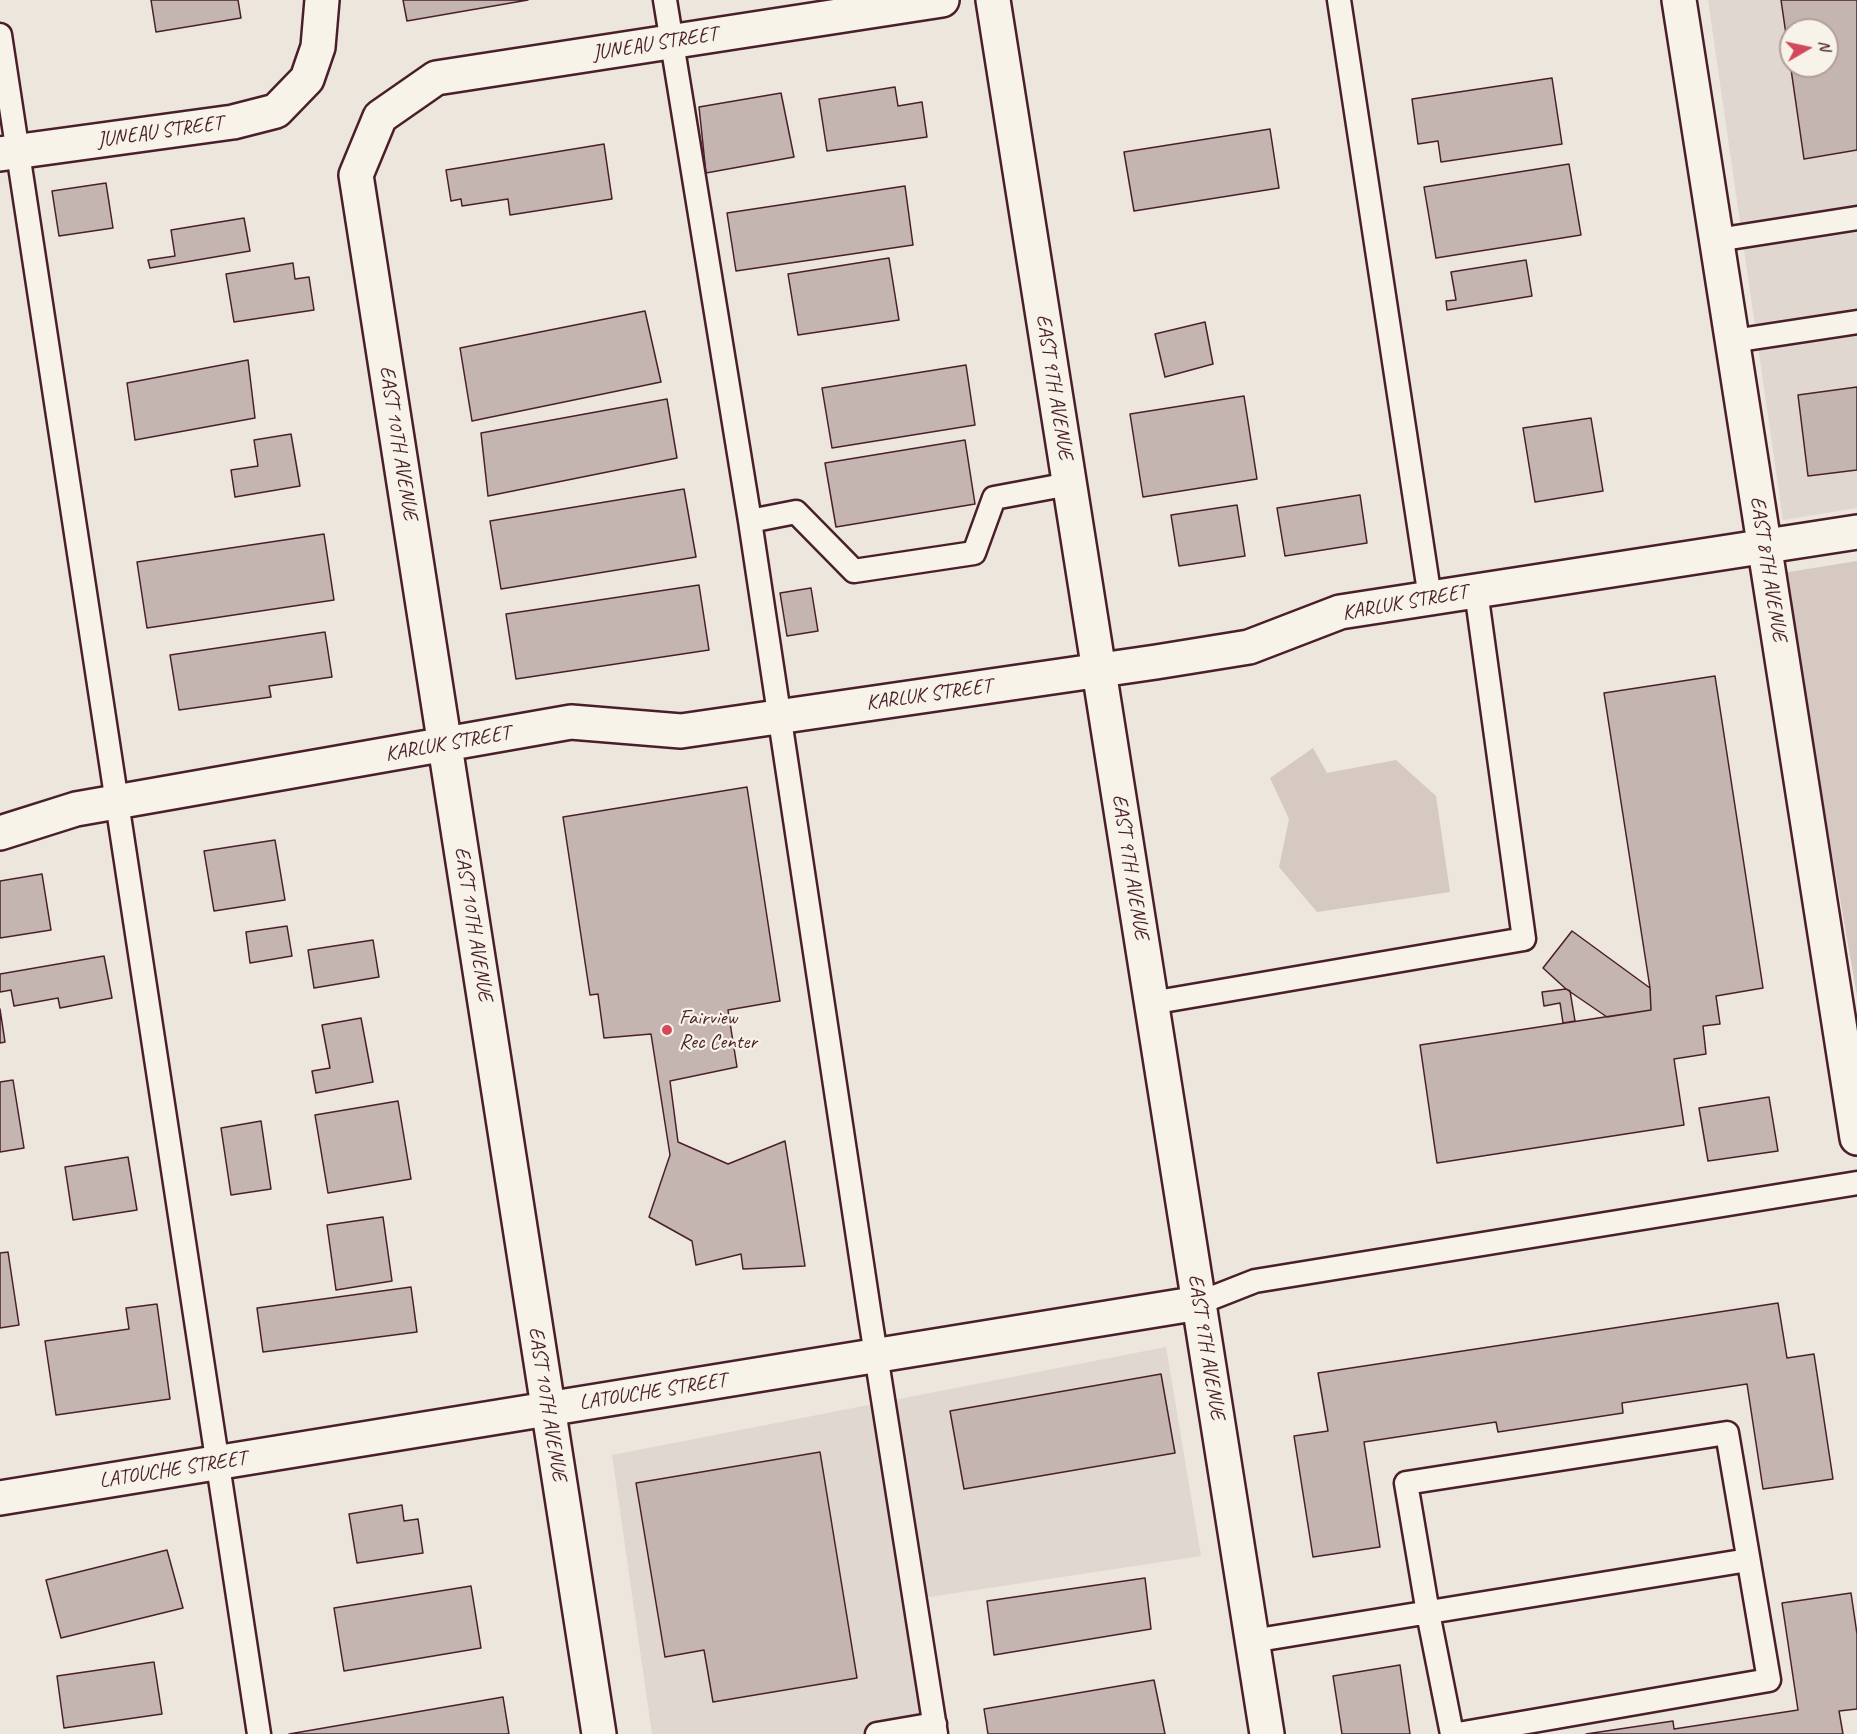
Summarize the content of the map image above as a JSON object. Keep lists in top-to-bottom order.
{
  "streets": {
    "street": [
      "JUNEAU STREET",
      "EAST 9TH AVENUE",
      "EAST 10TH AVENUE",
      "EAST 8TH AVENUE",
      "KARLUK STREET",
      "LATOUCHE STREET"
    ]
  },
  "crossings": [
    ["JUNEAU STREET", "EAST 10TH AVENUE"],
    ["EAST 9TH AVENUE", "KARLUK STREET"],
    ["EAST 9TH AVENUE", "LATOUCHE STREET"],
    ["EAST 10TH AVENUE", "KARLUK STREET"],
    ["EAST 10TH AVENUE", "LATOUCHE STREET"],
    ["EAST 8TH AVENUE", "KARLUK STREET"]
  ],
  "places": ["Fairview Rec Center"],
  "north": "right"
}
